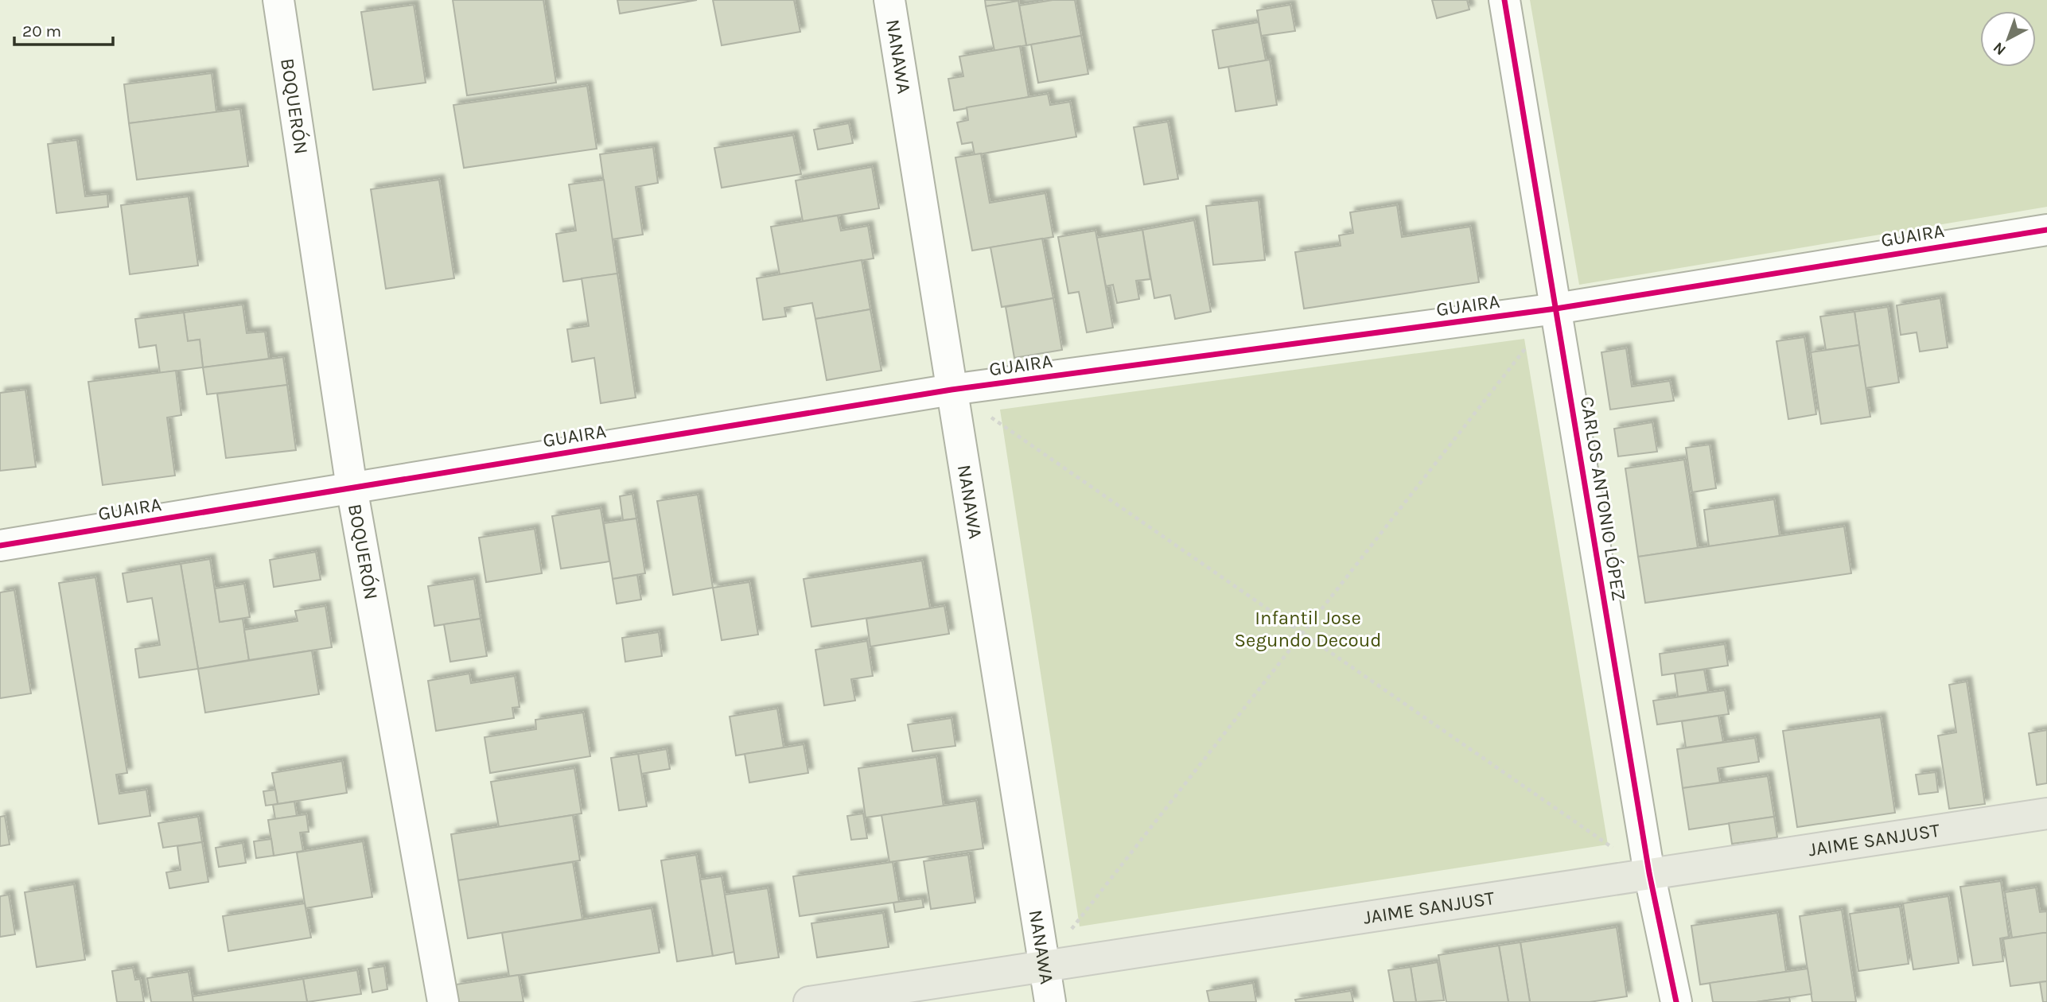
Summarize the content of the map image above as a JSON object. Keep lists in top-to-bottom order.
{
  "streets": {
    "main road": ["JAIME SANJUST"],
    "street": [
      "NANAWA",
      "BOQUERÓN",
      "GUAIRA",
      "CARLOS ANTONIO LÓPEZ"
    ]
  },
  "crossings": [
    ["NANAWA", "GUAIRA"],
    ["NANAWA", "JAIME SANJUST"],
    ["BOQUERÓN", "GUAIRA"],
    ["GUAIRA", "CARLOS ANTONIO LÓPEZ"],
    ["CARLOS ANTONIO LÓPEZ", "JAIME SANJUST"]
  ],
  "parks": ["Infantil Jose Segundo Decoud"],
  "scale_bar": "20 m",
  "north": "bottom left"
}
